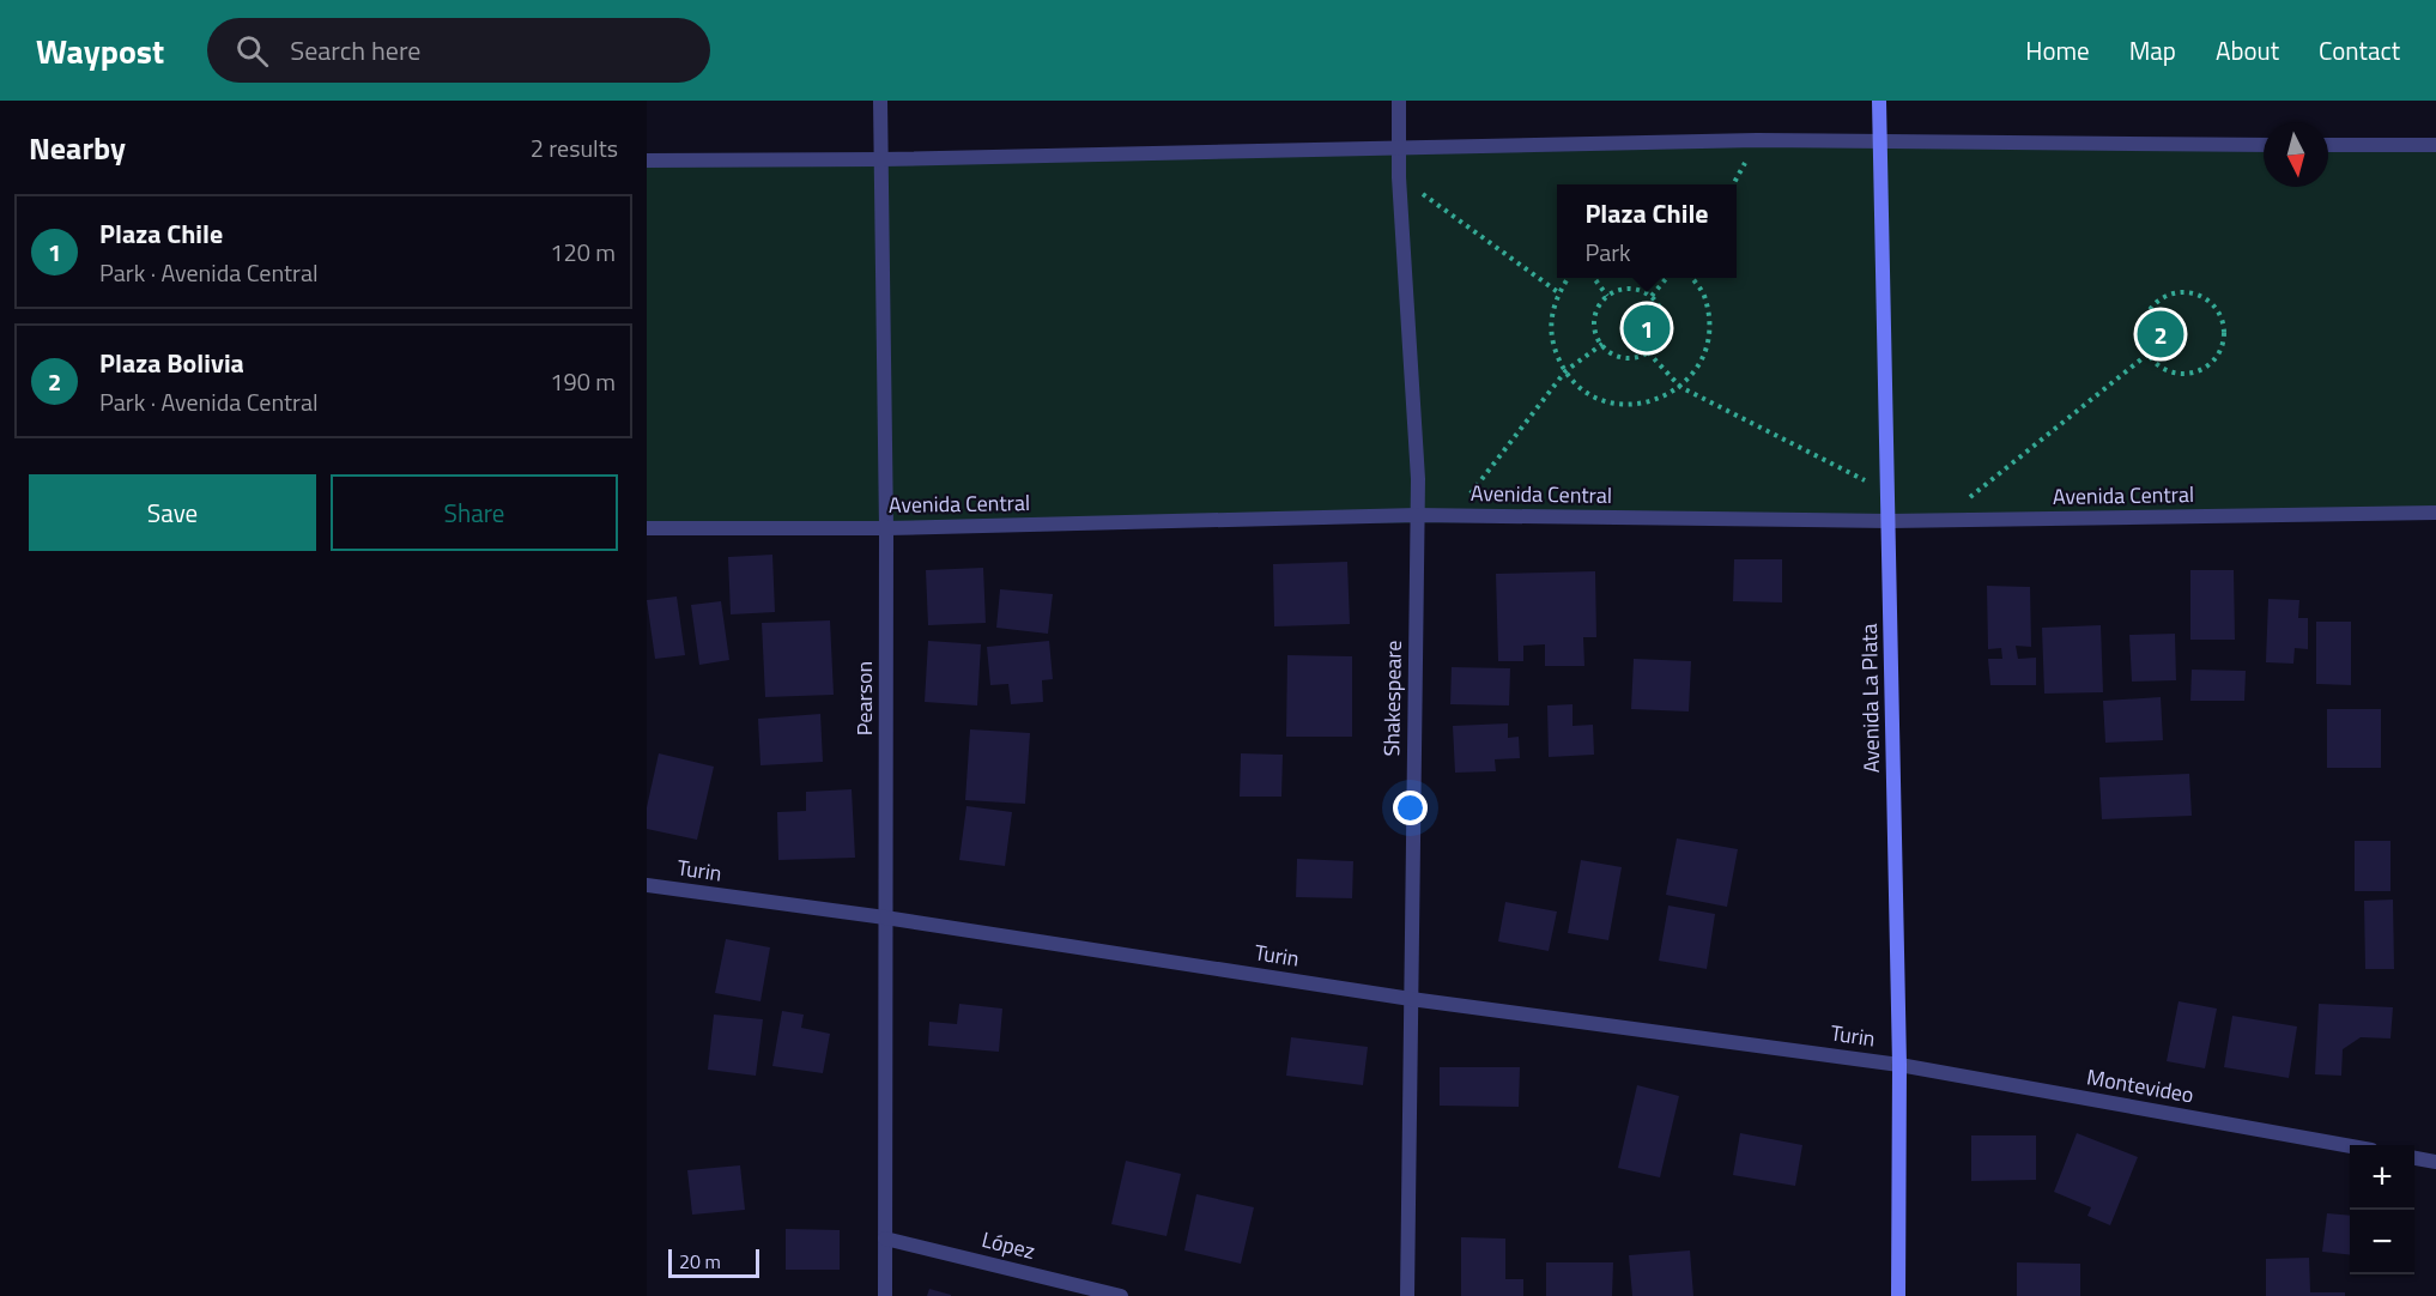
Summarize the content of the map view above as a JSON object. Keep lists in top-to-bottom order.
{
  "streets": {
    "main road": ["Avenida La Plata"],
    "street": [
      "Avenida Central",
      "Pearson",
      "Shakespeare",
      "Turin",
      "Montevideo",
      "López"
    ]
  },
  "crossings": [
    ["Avenida Central", "Pearson"],
    ["Avenida Central", "Shakespeare"],
    ["Avenida Central", "Avenida La Plata"],
    ["Pearson", "Turin"],
    ["Pearson", "López"],
    ["Shakespeare", "Turin"],
    ["Avenida La Plata", "Turin"],
    ["Avenida La Plata", "Montevideo"],
    ["Turin", "Montevideo"]
  ],
  "scale_bar": "20 m",
  "north": "bottom",
  "page": {
    "header": "Waypost",
    "search": "Search here",
    "nav": [
      "Home",
      "Map",
      "About",
      "Contact"
    ],
    "heading": ["Nearby", "2 results"],
    "popup": ["Plaza Chile", "Park"],
    "list": [
      {
        "mark": "1",
        "name": "Plaza Chile",
        "note": "Park · Avenida Central",
        "value": "120 m"
      },
      {
        "mark": "2",
        "name": "Plaza Bolivia",
        "note": "Park · Avenida Central",
        "value": "190 m"
      }
    ],
    "pins": ["1", "2"],
    "buttons": ["Save", "Share"],
    "map_buttons": ["+", "−"],
    "scale": "20 m"
  }
}
